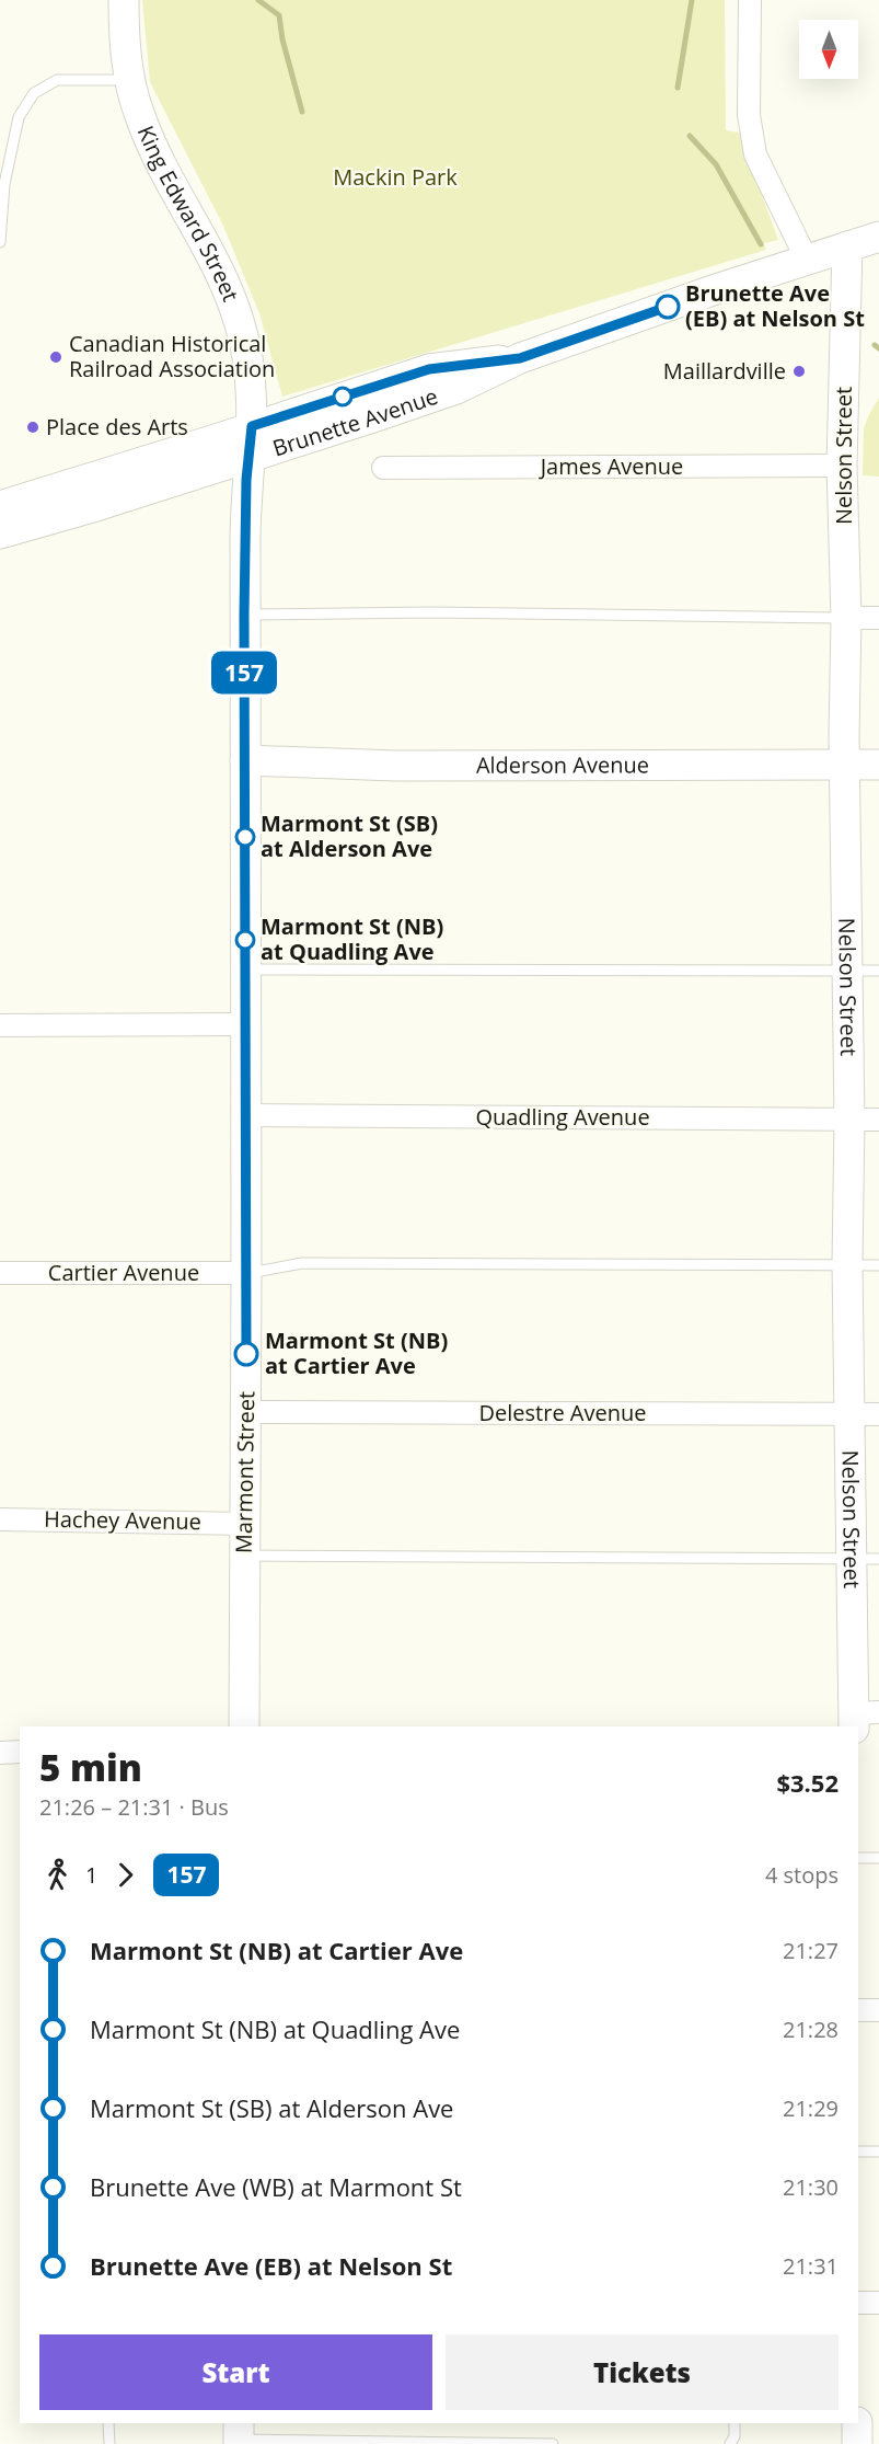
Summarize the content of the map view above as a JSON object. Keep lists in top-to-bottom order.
{
  "streets": {
    "main road": [
      "King Edward Street",
      "Brunette Avenue",
      "Nelson Street",
      "Alderson Avenue",
      "Marmont Street"
    ],
    "street": [
      "James Avenue",
      "Quadling Avenue",
      "Cartier Avenue",
      "Delestre Avenue",
      "Hachey Avenue"
    ]
  },
  "crossings": [
    ["King Edward Street", "Brunette Avenue"],
    ["King Edward Street", "Marmont Street"],
    ["Brunette Avenue", "Nelson Street"],
    ["Brunette Avenue", "Marmont Street"],
    ["Nelson Street", "James Avenue"],
    ["Nelson Street", "Alderson Avenue"],
    ["Nelson Street", "Quadling Avenue"],
    ["Nelson Street", "Delestre Avenue"],
    ["Alderson Avenue", "Marmont Street"],
    ["Quadling Avenue", "Marmont Street"],
    ["Cartier Avenue", "Marmont Street"],
    ["Delestre Avenue", "Marmont Street"],
    ["Marmont Street", "Hachey Avenue"]
  ],
  "parks": ["Mackin Park"],
  "places": [
    "Brunette Ave (EB) at Nelson St",
    "Canadian Historical Railroad Association",
    "Maillardville",
    "Place des Arts",
    "Marmont St (SB) at Alderson Ave",
    "Marmont St (NB) at Quadling Ave",
    "Marmont St (NB) at Cartier Ave"
  ],
  "lines": ["bus line 157"],
  "north": "bottom",
  "page": {
    "on_map": "157",
    "heading": ["5 min", "21:26 – 21:31 · Bus", "$3.52"],
    "legs": ["1", "157", "4 stops"],
    "list": [
      {
        "name": "Marmont St (NB) at Cartier Ave",
        "value": "21:27"
      },
      {
        "name": "Marmont St (NB) at Quadling Ave",
        "value": "21:28"
      },
      {
        "name": "Marmont St (SB) at Alderson Ave",
        "value": "21:29"
      },
      {
        "name": "Brunette Ave (WB) at Marmont St",
        "value": "21:30"
      },
      {
        "name": "Brunette Ave (EB) at Nelson St",
        "value": "21:31"
      }
    ],
    "buttons": ["Start", "Tickets"]
  }
}
